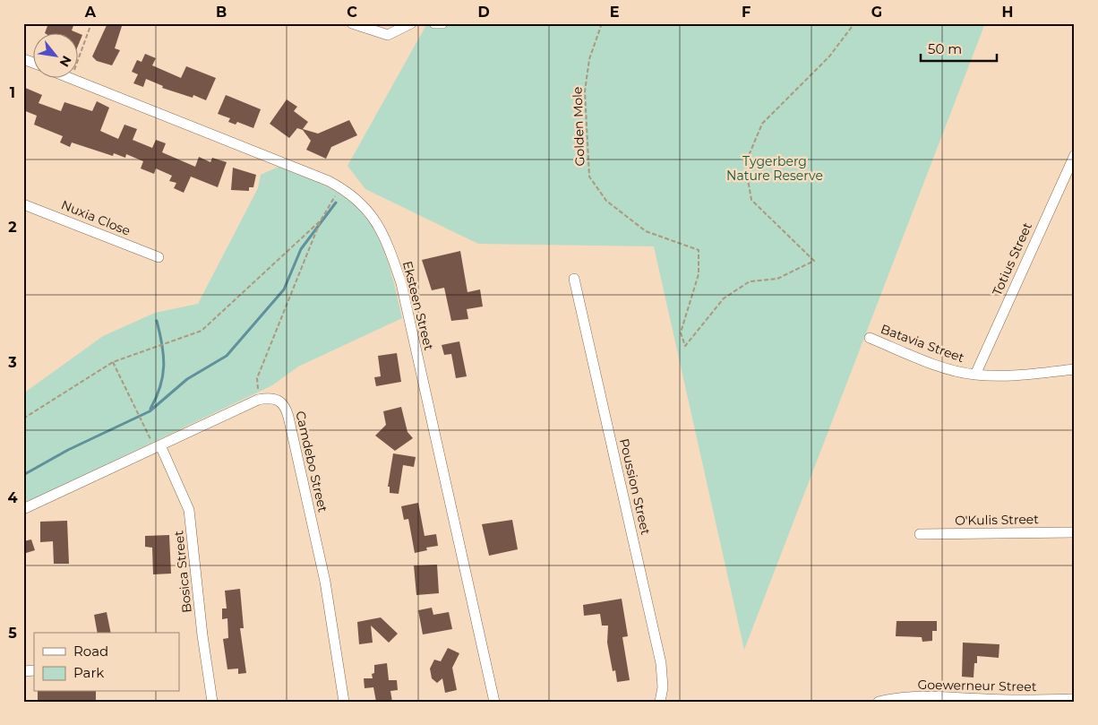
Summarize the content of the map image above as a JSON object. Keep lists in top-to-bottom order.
{
  "streets": {
    "street": [
      "Nuxia Close",
      "Totius Street",
      "Eksteen Street",
      "Batavia Street",
      "Camdebo Street",
      "Poussion Street",
      "O'Kulis Street",
      "Bosica Street",
      "Goewerneur Street"
    ],
    "path": ["Golden Mole"]
  },
  "crossings": [
    ["Totius Street", "Batavia Street"],
    ["Camdebo Street", "Bosica Street"]
  ],
  "parks": ["Tygerberg Nature Reserve"],
  "legend": ["Road", "Park"],
  "scale_bar": "50 m",
  "north": "bottom right",
  "grid": {
    "columns": [
      "A",
      "B",
      "C",
      "D",
      "E",
      "F",
      "G",
      "H"
    ],
    "rows": [
      "1",
      "2",
      "3",
      "4",
      "5"
    ]
  }
}
